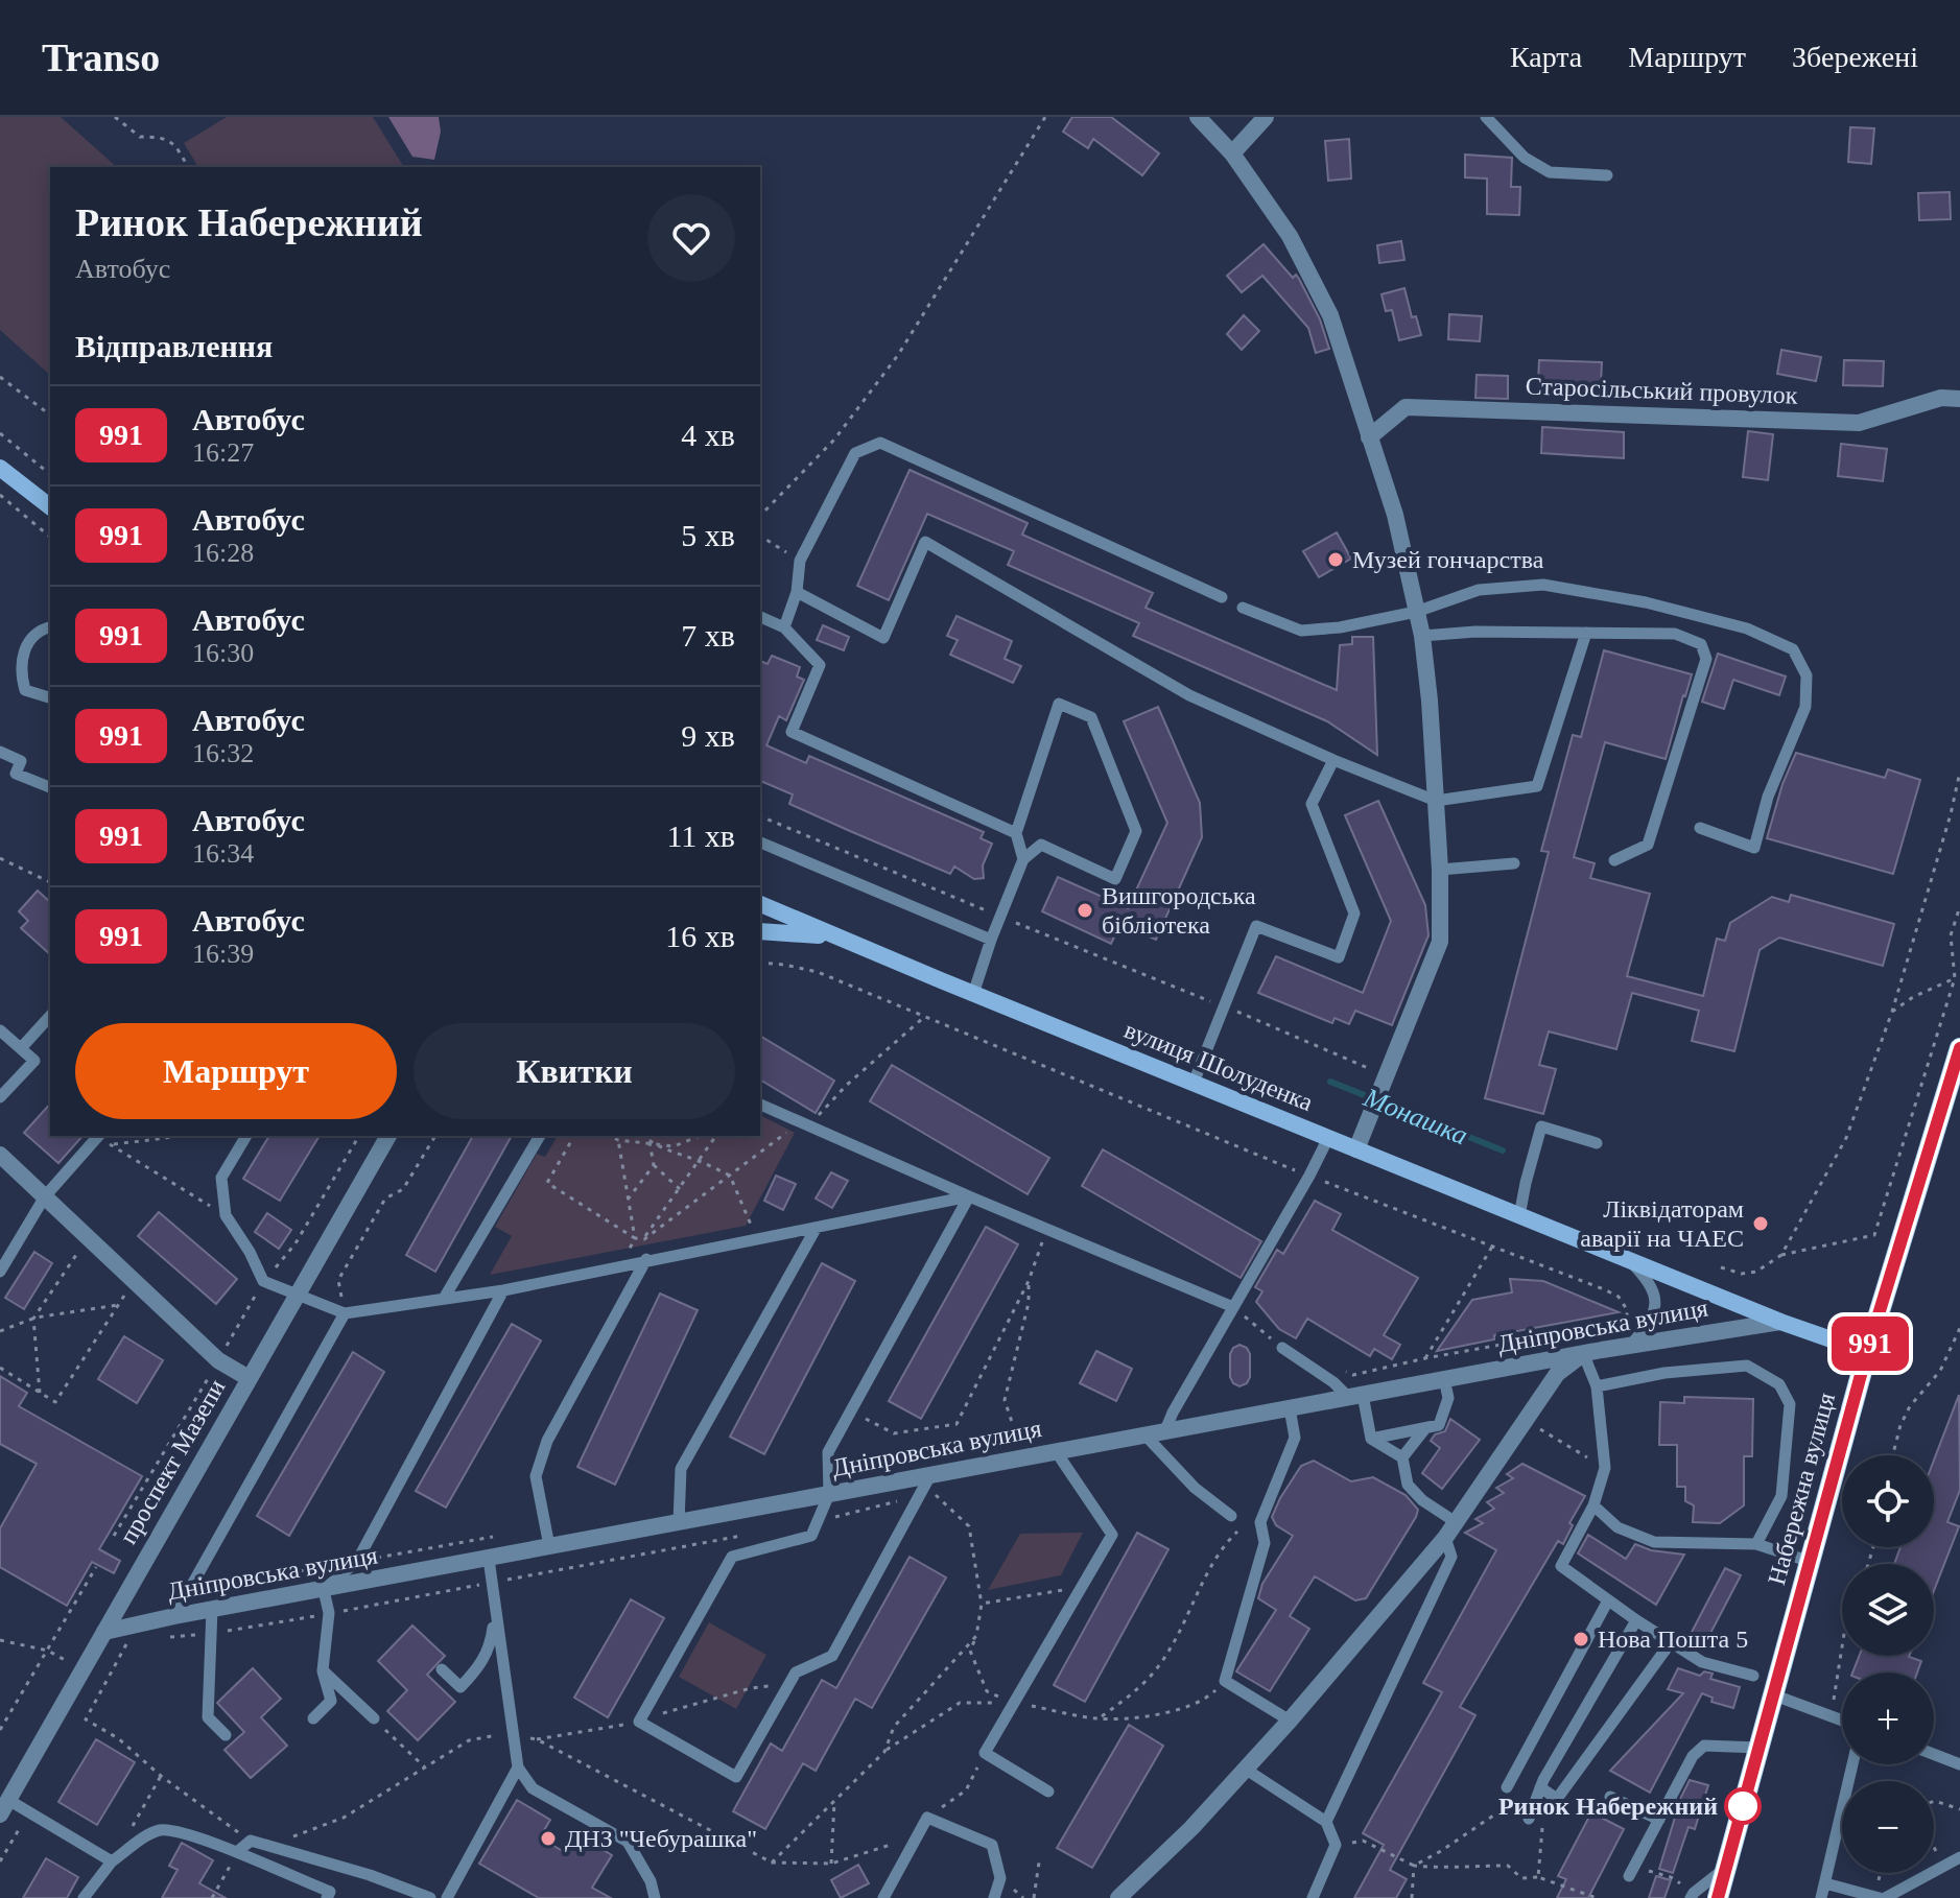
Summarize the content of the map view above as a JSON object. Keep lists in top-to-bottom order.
{
  "streets": {
    "main road": ["вулиця Шолуденка", "Набережна вулиця"],
    "street": ["Старосільський провулок", "Дніпровська вулиця", "проспект Мазепи"]
  },
  "crossings": [
    ["вулиця Шолуденка", "Дніпровська вулиця"],
    ["вулиця Шолуденка", "Набережна вулиця"],
    ["Дніпровська вулиця", "проспект Мазепи"]
  ],
  "water": ["Монашка"],
  "places": [
    "Музей гончарства",
    "Вишгородська бібліотека",
    "Ліквідаторам аварії на ЧАЕС",
    "Нова Пошта 5",
    "Ринок Набережний",
    "ДНЗ \"Чебурашка\""
  ],
  "lines": ["bus line 991"],
  "page": {
    "header": "Transo",
    "nav": ["Карта", "Маршрут", "Збережені"],
    "on_map": "991",
    "heading": [
      ["Ринок Набережний", "Автобус"],
      "Відправлення"
    ],
    "list": [
      {
        "mark": "991",
        "name": "Автобус",
        "note": "16:27",
        "value": "4 хв"
      },
      {
        "mark": "991",
        "name": "Автобус",
        "note": "16:28",
        "value": "5 хв"
      },
      {
        "mark": "991",
        "name": "Автобус",
        "note": "16:30",
        "value": "7 хв"
      },
      {
        "mark": "991",
        "name": "Автобус",
        "note": "16:32",
        "value": "9 хв"
      },
      {
        "mark": "991",
        "name": "Автобус",
        "note": "16:34",
        "value": "11 хв"
      },
      {
        "mark": "991",
        "name": "Автобус",
        "note": "16:39",
        "value": "16 хв"
      }
    ],
    "buttons": ["Маршрут", "Квитки"],
    "map_buttons": ["+", "−"]
  }
}
